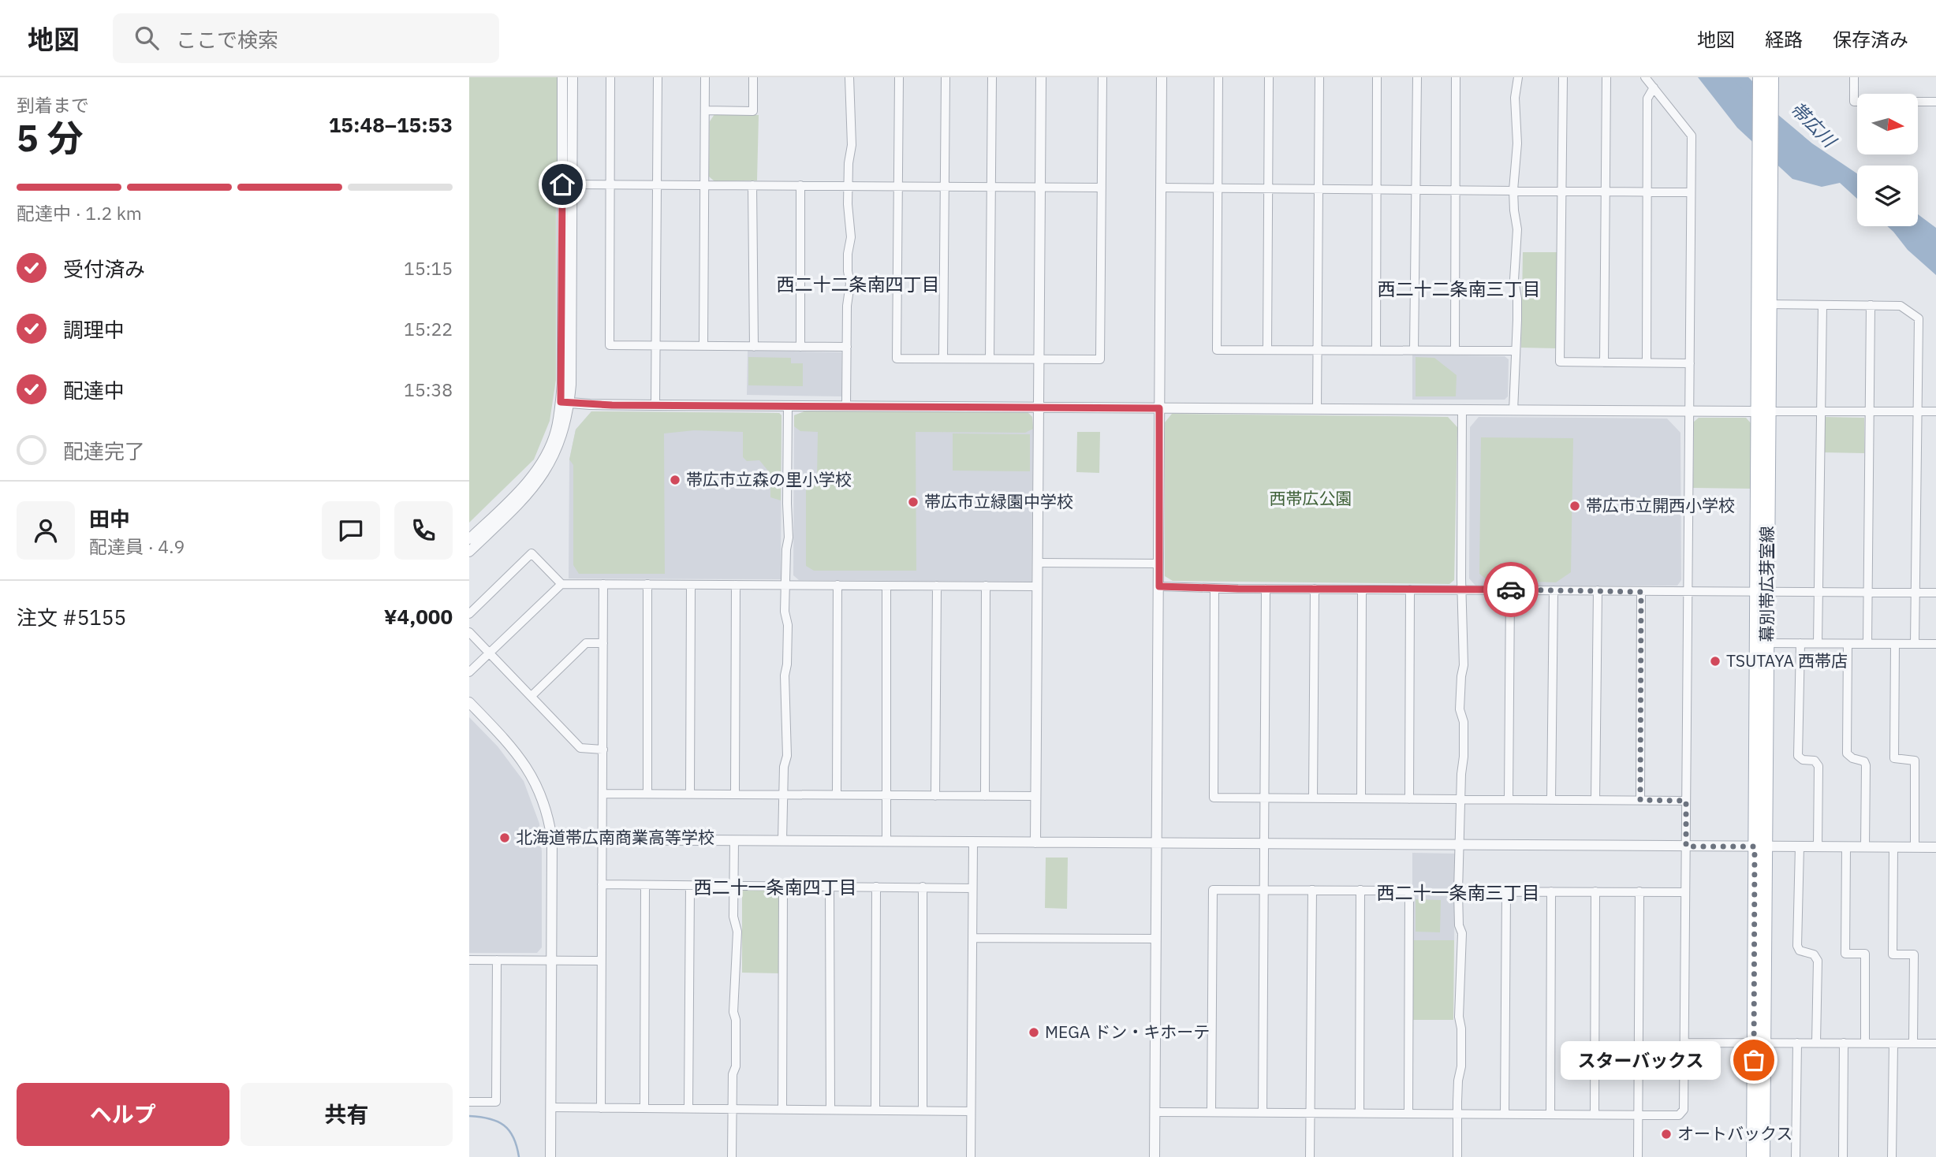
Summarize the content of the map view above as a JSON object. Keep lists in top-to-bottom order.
{
  "streets": {
    "main road": ["幕別帯広芽室線"]
  },
  "districts": [
    "西二十二条南四丁目",
    "西二十二条南三丁目",
    "西二十一条南四丁目",
    "西二十一条南三丁目"
  ],
  "water": ["帯広川"],
  "parks": ["西帯広公園"],
  "places": [
    "帯広市立森の里小学校",
    "帯広市立緑園中学校",
    "帯広市立開西小学校",
    "TSUTAYA 西帯店",
    "北海道帯広南商業高等学校",
    "MEGA ドン・キホーテ",
    "スターバックス",
    "オートバックス"
  ],
  "north": "right",
  "page": {
    "header": "地図",
    "search": "ここで検索",
    "nav": ["地図", "経路", "保存済み"],
    "heading": ["5 分", "到着まで", "15:48–15:53"],
    "panel": [
      "田中",
      "配達員 · 4.9",
      "注文 #5155",
      "¥4,000"
    ],
    "bar": "配達中 · 1.2 km",
    "list": [
      ["受付済み", "15:15"],
      ["調理中", "15:22"],
      ["配達中", "15:38"],
      "配達完了"
    ],
    "bubble": "スターバックス",
    "buttons": ["ヘルプ", "共有"]
  }
}
